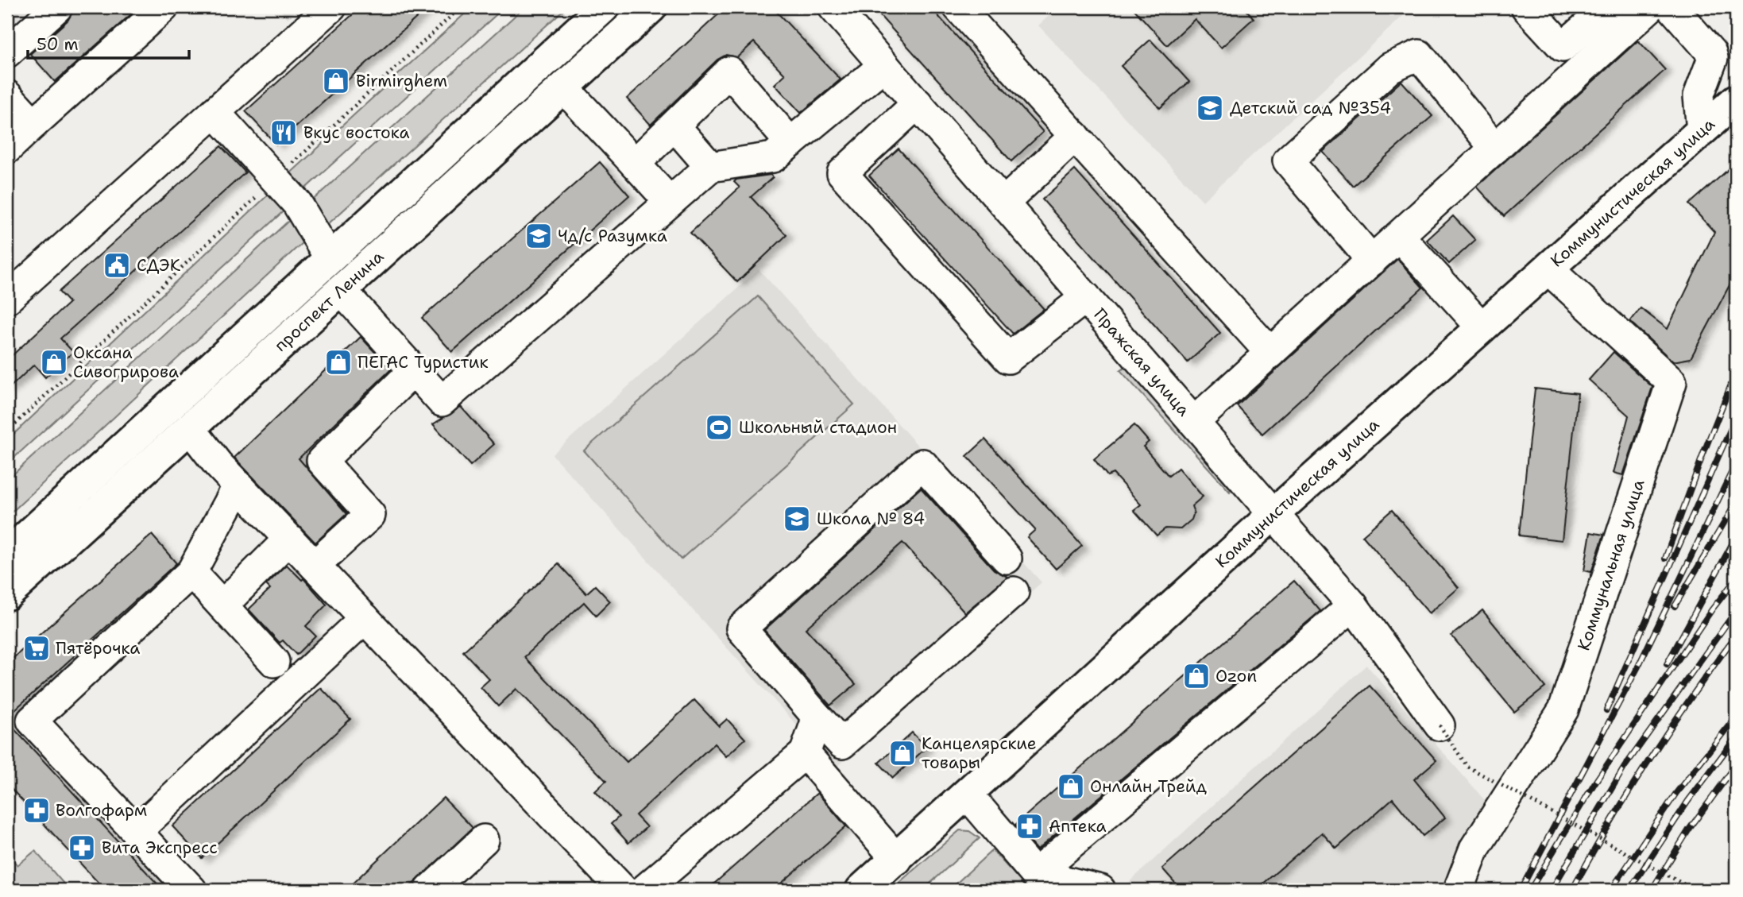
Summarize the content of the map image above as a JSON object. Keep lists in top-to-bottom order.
{
  "streets": {
    "main road": ["Коммунистическая улица", "проспект Ленина"],
    "street": ["Пражская улица", "Коммунальная улица"]
  },
  "crossings": [
    ["Коммунистическая улица", "Пражская улица"],
    ["Коммунистическая улица", "Коммунальная улица"]
  ],
  "places": {
    "shop": [
      "Birmirghem",
      "Оксана Сивогрирова",
      "ПЕГАС Туристик",
      "Ozon",
      "Канцелярские товары",
      "Онлайн Трейд"
    ],
    "school or university": ["Детский сад №354", "Чд/с Разумка", "Школа № 84"],
    "restaurant": ["Вкус востока"],
    "public building": ["СДЭК"],
    "sports": ["Школьный стадион"],
    "supermarket": ["Пятёрочка"],
    "pharmacy": ["Волгофарм", "Аптека", "Вита Экспресс"]
  },
  "scale_bar": "50 m"
}
